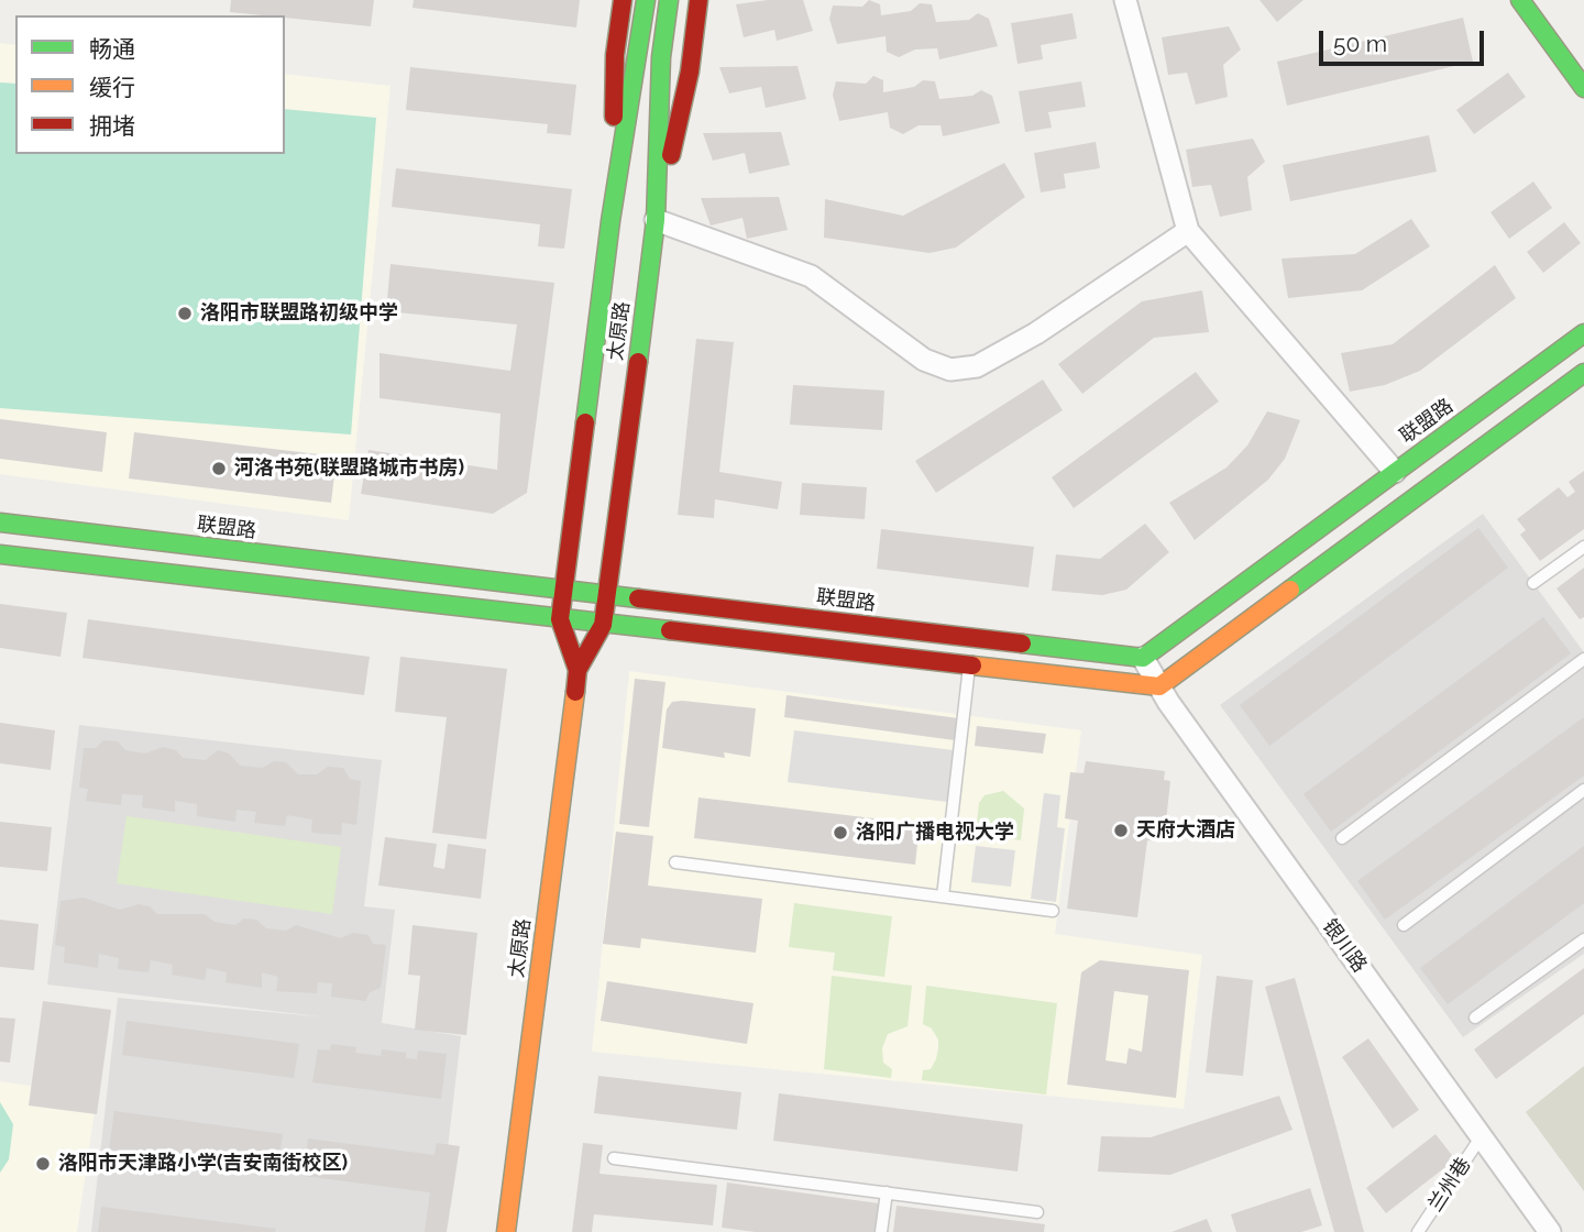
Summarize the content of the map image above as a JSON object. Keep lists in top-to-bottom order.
{
  "streets": {
    "main road": ["太原路", "联盟路"],
    "street": ["银川路"],
    "lane": ["兰州巷"]
  },
  "crossings": [
    ["太原路", "联盟路"],
    ["联盟路", "银川路"],
    ["银川路", "兰州巷"]
  ],
  "places": [
    "洛阳市联盟路初级中学",
    "河洛书苑(联盟路城市书房)",
    "天府大酒店",
    "洛阳广播电视大学",
    "洛阳市天津路小学(吉安南街校区)"
  ],
  "legend": ["畅通", "缓行", "拥堵"],
  "scale_bar": "50 m"
}
